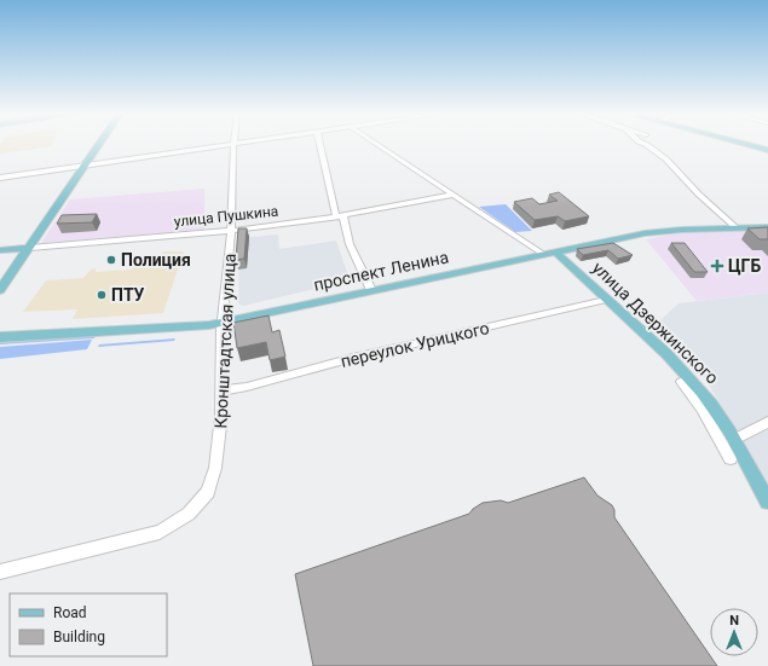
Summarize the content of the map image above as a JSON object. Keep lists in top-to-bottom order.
{
  "streets": {
    "main road": ["улица Пушкина", "проспект Ленина", "улица Дзержинского"],
    "street": ["Кронштадтская улица", "переулок Урицкого"]
  },
  "crossings": [
    ["улица Пушкина", "улица Дзержинского"],
    ["улица Пушкина", "Кронштадтская улица"],
    ["проспект Ленина", "улица Дзержинского"],
    ["проспект Ленина", "Кронштадтская улица"],
    ["улица Дзержинского", "переулок Урицкого"],
    ["Кронштадтская улица", "переулок Урицкого"]
  ],
  "places": {
    "other": ["Полиция", "ПТУ"],
    "health": ["ЦГБ"]
  },
  "legend": ["Road", "Building"],
  "north": "top"
}
